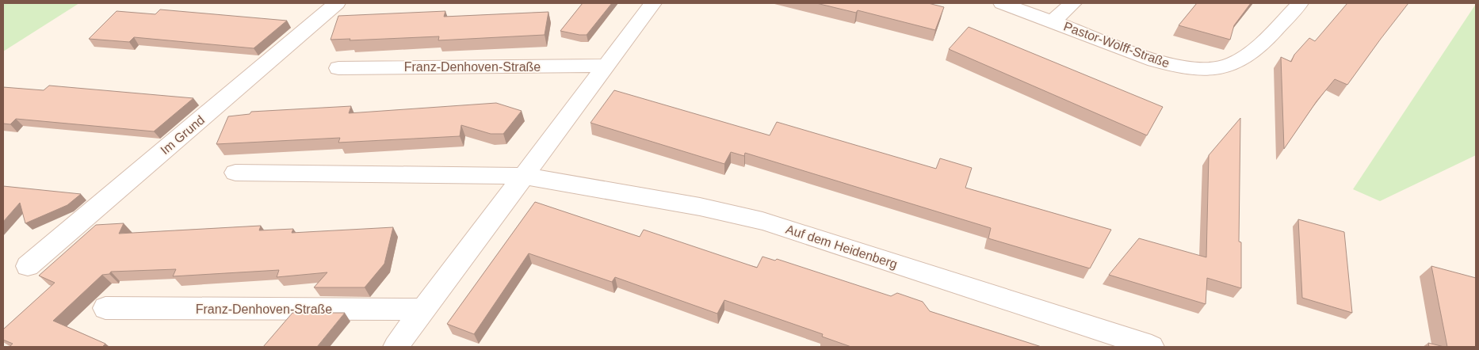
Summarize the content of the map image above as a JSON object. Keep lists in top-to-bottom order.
{
  "streets": {
    "street": [
      "Pastor-Wolff-Straße",
      "Franz-Denhoven-Straße",
      "Im Grund",
      "Auf dem Heidenberg"
    ]
  }
}
